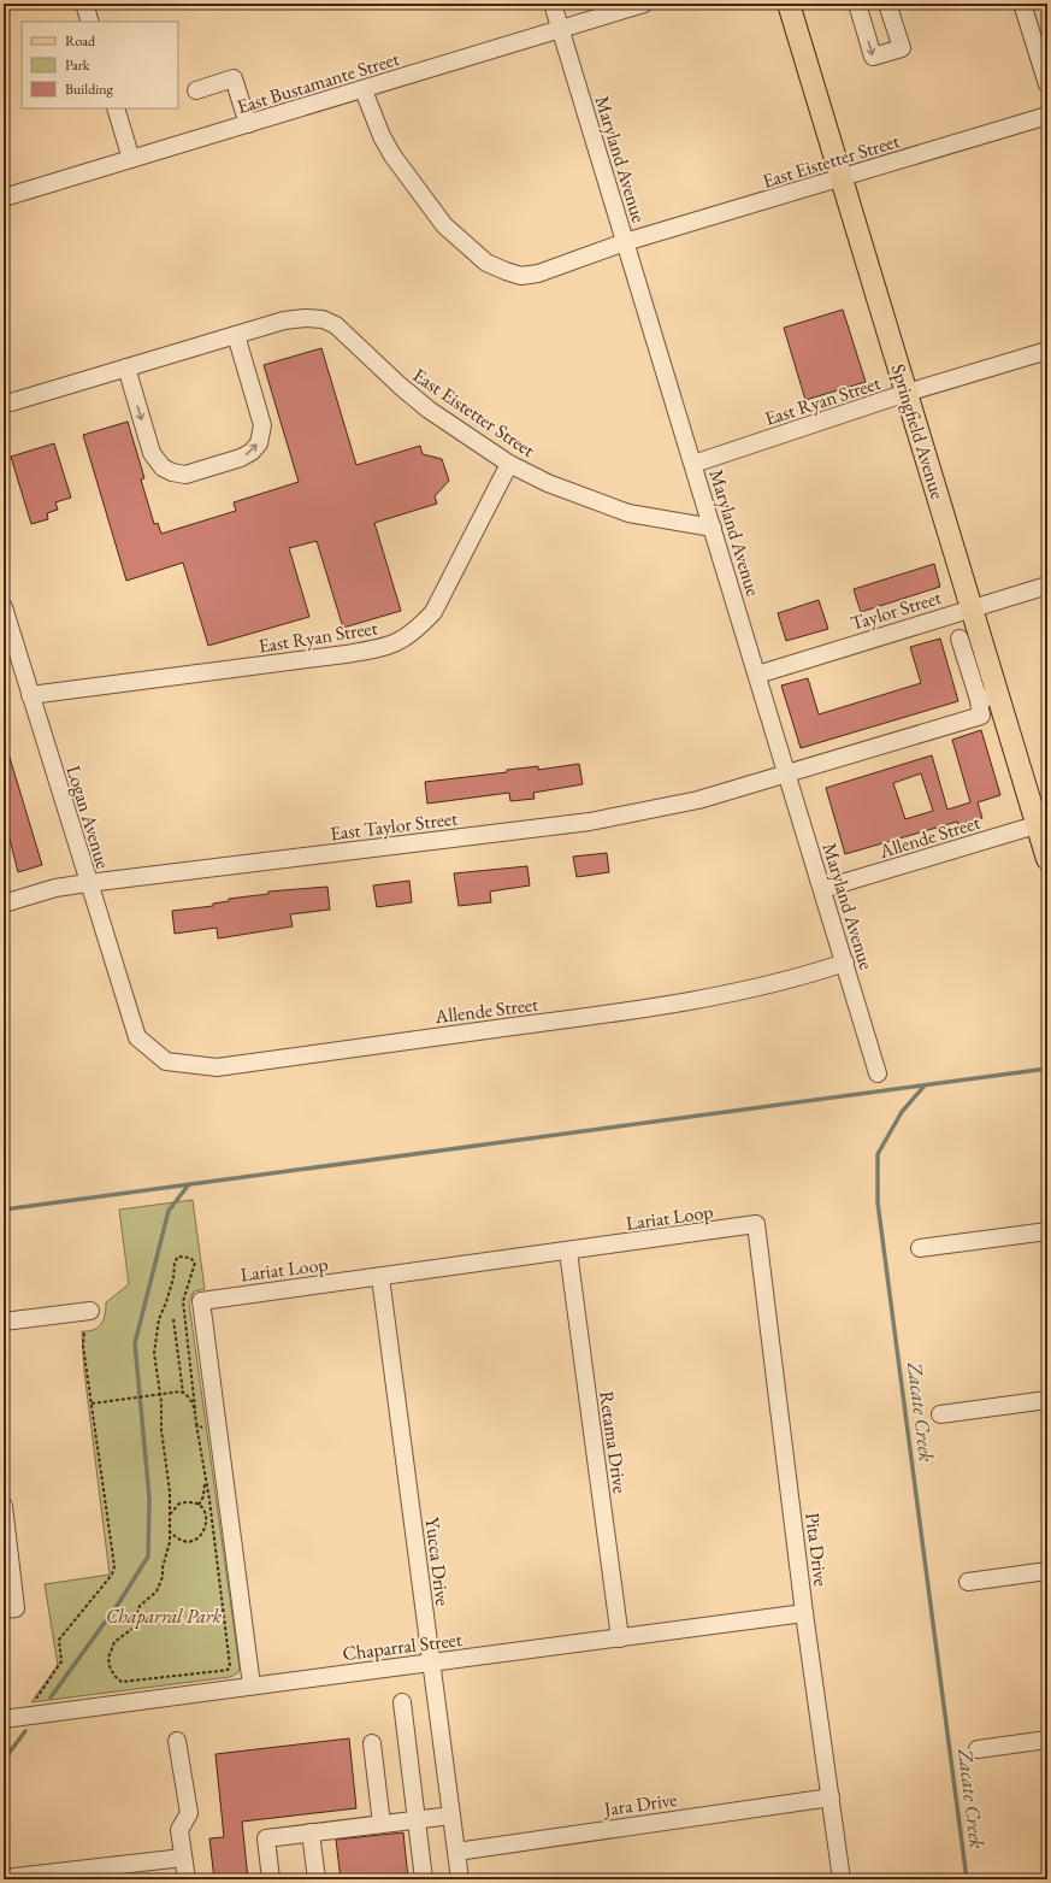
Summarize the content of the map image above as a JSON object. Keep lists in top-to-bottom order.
{
  "streets": {
    "main road": ["Springfield Avenue"],
    "street": [
      "East Bustamante Street",
      "Maryland Avenue",
      "East Eistetter Street",
      "East Ryan Street",
      "Taylor Street",
      "Logan Avenue",
      "East Taylor Street",
      "Allende Street",
      "Lariat Loop",
      "Retama Drive",
      "Pita Drive",
      "Yucca Drive",
      "Chaparral Street",
      "Jara Drive"
    ]
  },
  "crossings": [
    ["East Bustamante Street", "Maryland Avenue"],
    ["East Bustamante Street", "East Eistetter Street"],
    ["Maryland Avenue", "East Eistetter Street"],
    ["Maryland Avenue", "East Ryan Street"],
    ["Maryland Avenue", "Taylor Street"],
    ["Maryland Avenue", "East Taylor Street"],
    ["Maryland Avenue", "Allende Street"],
    ["East Eistetter Street", "East Ryan Street"],
    ["East Eistetter Street", "Springfield Avenue"],
    ["East Ryan Street", "Springfield Avenue"],
    ["East Ryan Street", "Logan Avenue"],
    ["Springfield Avenue", "Taylor Street"],
    ["Springfield Avenue", "East Taylor Street"],
    ["Springfield Avenue", "Allende Street"],
    ["Logan Avenue", "East Taylor Street"],
    ["Logan Avenue", "Allende Street"],
    ["Lariat Loop", "Retama Drive"],
    ["Lariat Loop", "Pita Drive"],
    ["Lariat Loop", "Yucca Drive"],
    ["Lariat Loop", "Chaparral Street"],
    ["Retama Drive", "Chaparral Street"],
    ["Pita Drive", "Chaparral Street"],
    ["Pita Drive", "Jara Drive"],
    ["Yucca Drive", "Chaparral Street"],
    ["Yucca Drive", "Jara Drive"]
  ],
  "water": ["Zacate Creek"],
  "parks": ["Chaparral Park"],
  "legend": ["Road", "Park", "Building"]
}
